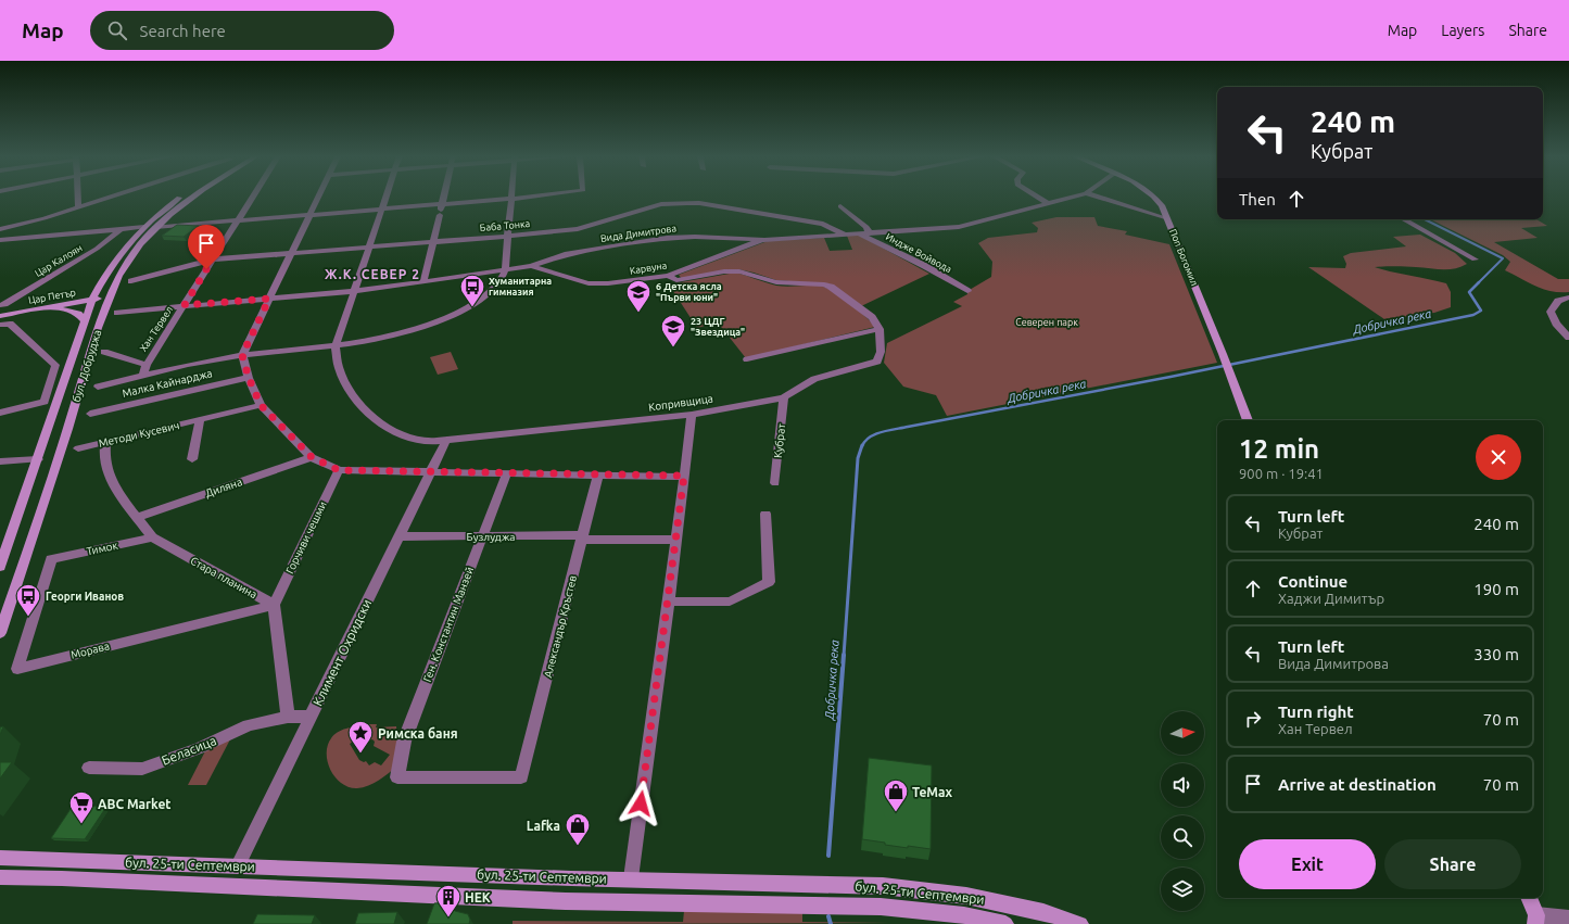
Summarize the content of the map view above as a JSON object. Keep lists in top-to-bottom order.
{
  "streets": {
    "main road": [
      "Поп Богомил",
      "Цар Петър",
      "бул. Добруджа",
      "бул. 25-ти Септември"
    ],
    "street": [
      "Баба Тонка",
      "Вида Димитрова",
      "Индже Войвода",
      "Цар Калоян",
      "Карвуна",
      "Хан Тервел",
      "Малка Кайнарджа",
      "Копривщица",
      "Методи Кусевич",
      "Кубрат",
      "Диляна",
      "Бузлуджа",
      "Горчиви чешми",
      "Тимок",
      "Стара планина",
      "Ген. Константин Манзей",
      "Александър Кръстев",
      "Морава",
      "Климент Охридски",
      "Беласица"
    ]
  },
  "crossings": [
    ["Баба Тонка", "Вида Димитрова"],
    ["Баба Тонка", "Хан Тервел"],
    ["Вида Димитрова", "Индже Войвода"],
    ["Вида Димитрова", "Карвуна"],
    ["Вида Димитрова", "Хан Тервел"],
    ["Цар Петър", "бул. Добруджа"],
    ["Копривщица", "Кубрат"],
    ["Копривщица", "Климент Охридски"],
    ["Методи Кусевич", "Стара планина"],
    ["Диляна", "Стара планина"],
    ["Бузлуджа", "Ген. Константин Манзей"],
    ["Бузлуджа", "Александър Кръстев"],
    ["Бузлуджа", "Климент Охридски"],
    ["Горчиви чешми", "Стара планина"],
    ["Горчиви чешми", "Морава"],
    ["Тимок", "Стара планина"],
    ["Тимок", "Морава"],
    ["Стара планина", "Морава"],
    ["Ген. Константин Манзей", "Александър Кръстев"],
    ["Климент Охридски", "бул. 25-ти Септември"]
  ],
  "districts": ["Ж.К. СЕВЕР 2"],
  "water": ["Добричка река"],
  "parks": ["Северен парк"],
  "places": {
    "bus stop": ["Хуманитарна гимназия", "Георги Иванов"],
    "school or university": ["6 Детска ясла \"Първи юни\"", "23 ЦДГ \"Звездица\""],
    "place": ["Римска баня"],
    "shop": ["TeMax", "Lafka"],
    "supermarket": ["ABC Market"],
    "building": ["НЕК"]
  },
  "north": "right",
  "page": {
    "header": "Map",
    "search": "Search here",
    "nav": ["Map", "Layers", "Share"],
    "turn": ["240 m", "Кубрат"],
    "then": "Then",
    "heading": ["12 min", "900 m · 19:41"],
    "list": [
      {
        "name": "Turn left",
        "note": "Кубрат",
        "value": "240 m"
      },
      {
        "name": "Continue",
        "note": "Хаджи Димитър",
        "value": "190 m"
      },
      {
        "name": "Turn left",
        "note": "Вида Димитрова",
        "value": "330 m"
      },
      {
        "name": "Turn right",
        "note": "Хан Тервел",
        "value": "70 m"
      },
      {
        "name": "Arrive at destination",
        "value": "70 m"
      }
    ],
    "buttons": ["Exit", "Share"]
  }
}
